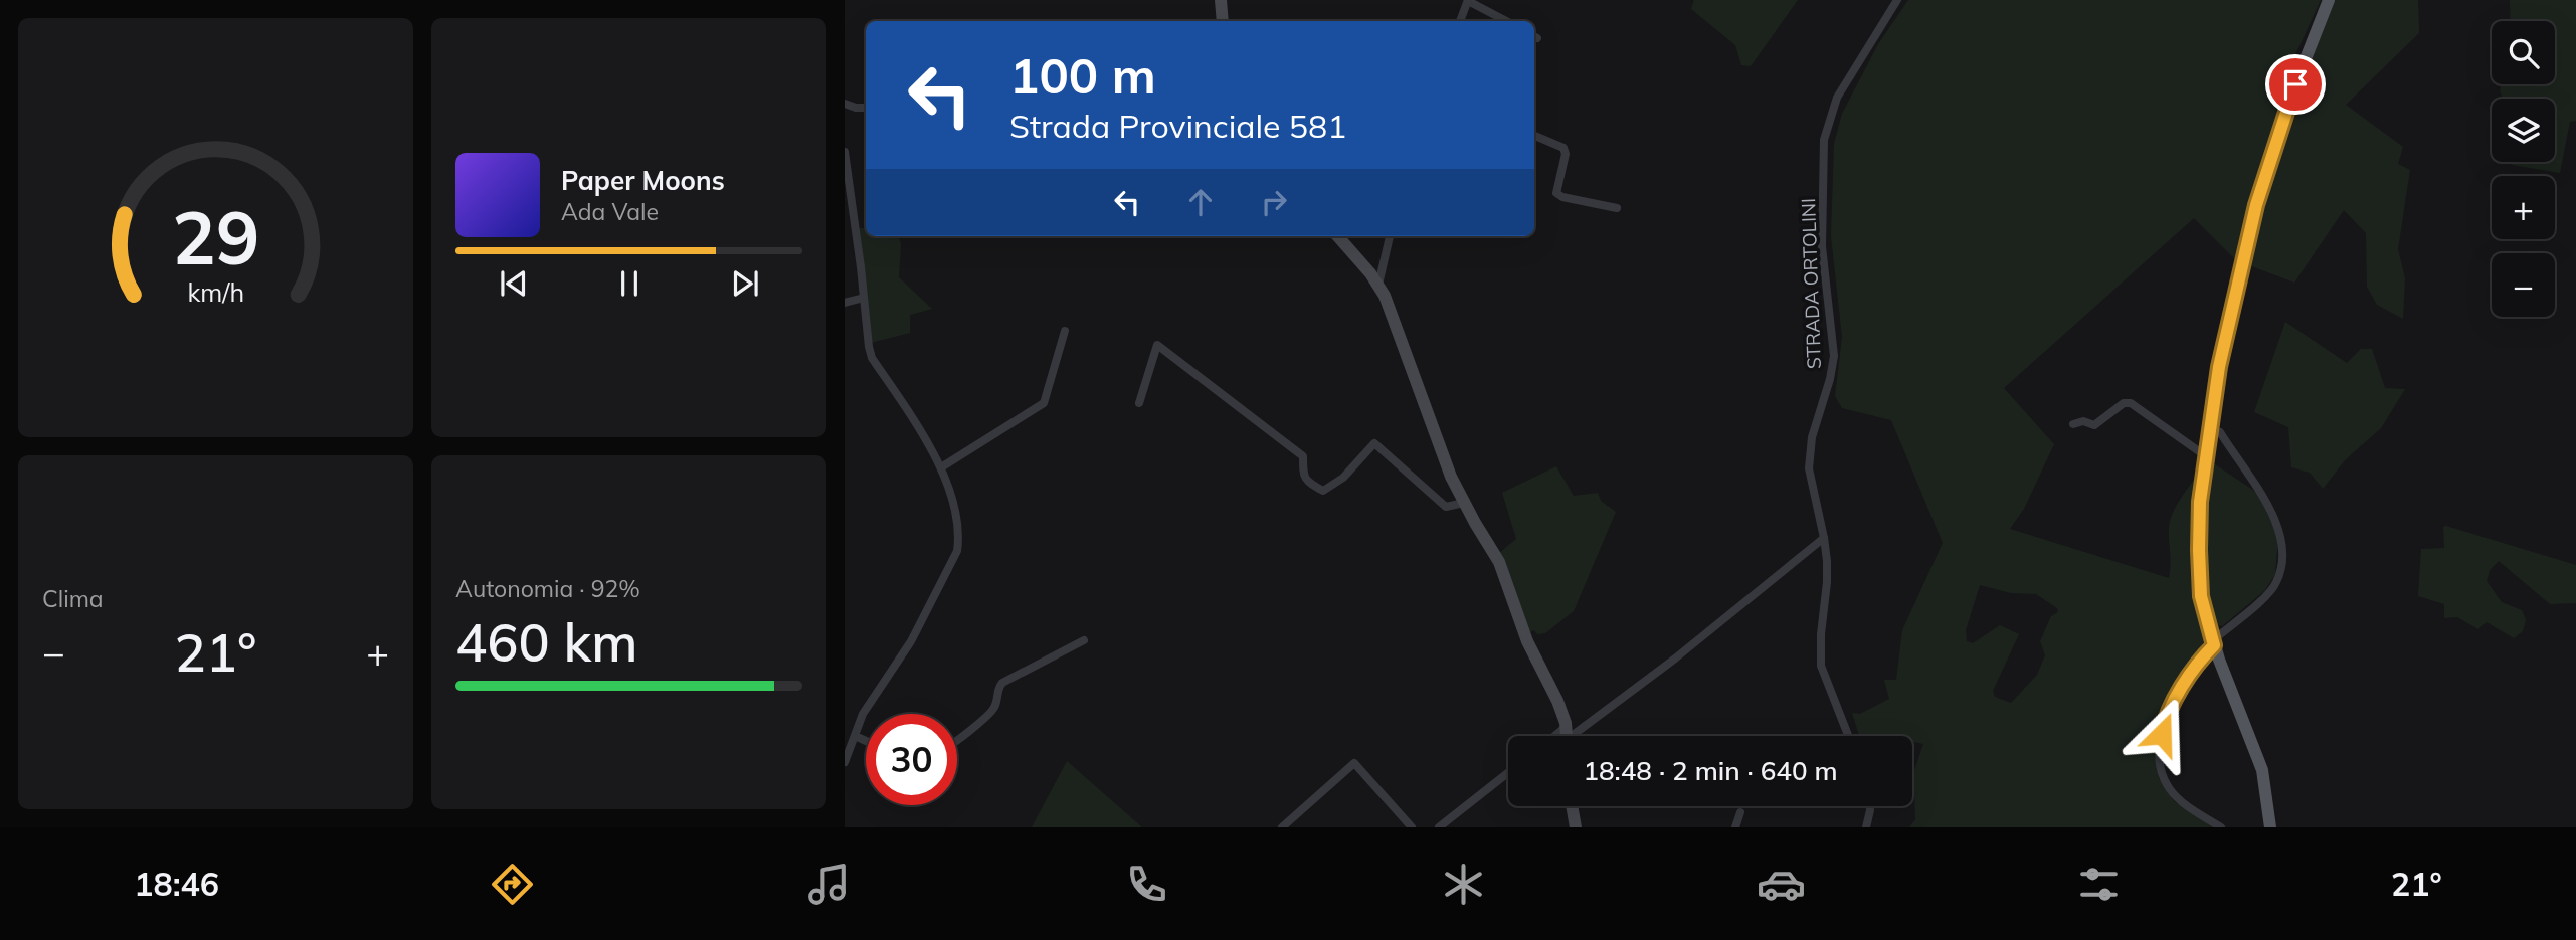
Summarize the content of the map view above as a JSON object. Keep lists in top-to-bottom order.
{
  "streets": {
    "street": ["STRADA ORTOLINI"]
  },
  "page": {
    "map_buttons": ["+", "−"],
    "turn": ["100 m", "Strada Provinciale 581"],
    "song": ["Paper Moons", "Ada Vale"],
    "tile": [
      "Clima",
      ["Autonomia · 92%", "460 km"]
    ],
    "heat": ["−", "21°", "+"],
    "limit": "30",
    "trip": "18:48 · 2 min · 640 m",
    "tabs": ["18:46", "21°"],
    "gauge": ["29", "km/h"]
  }
}
